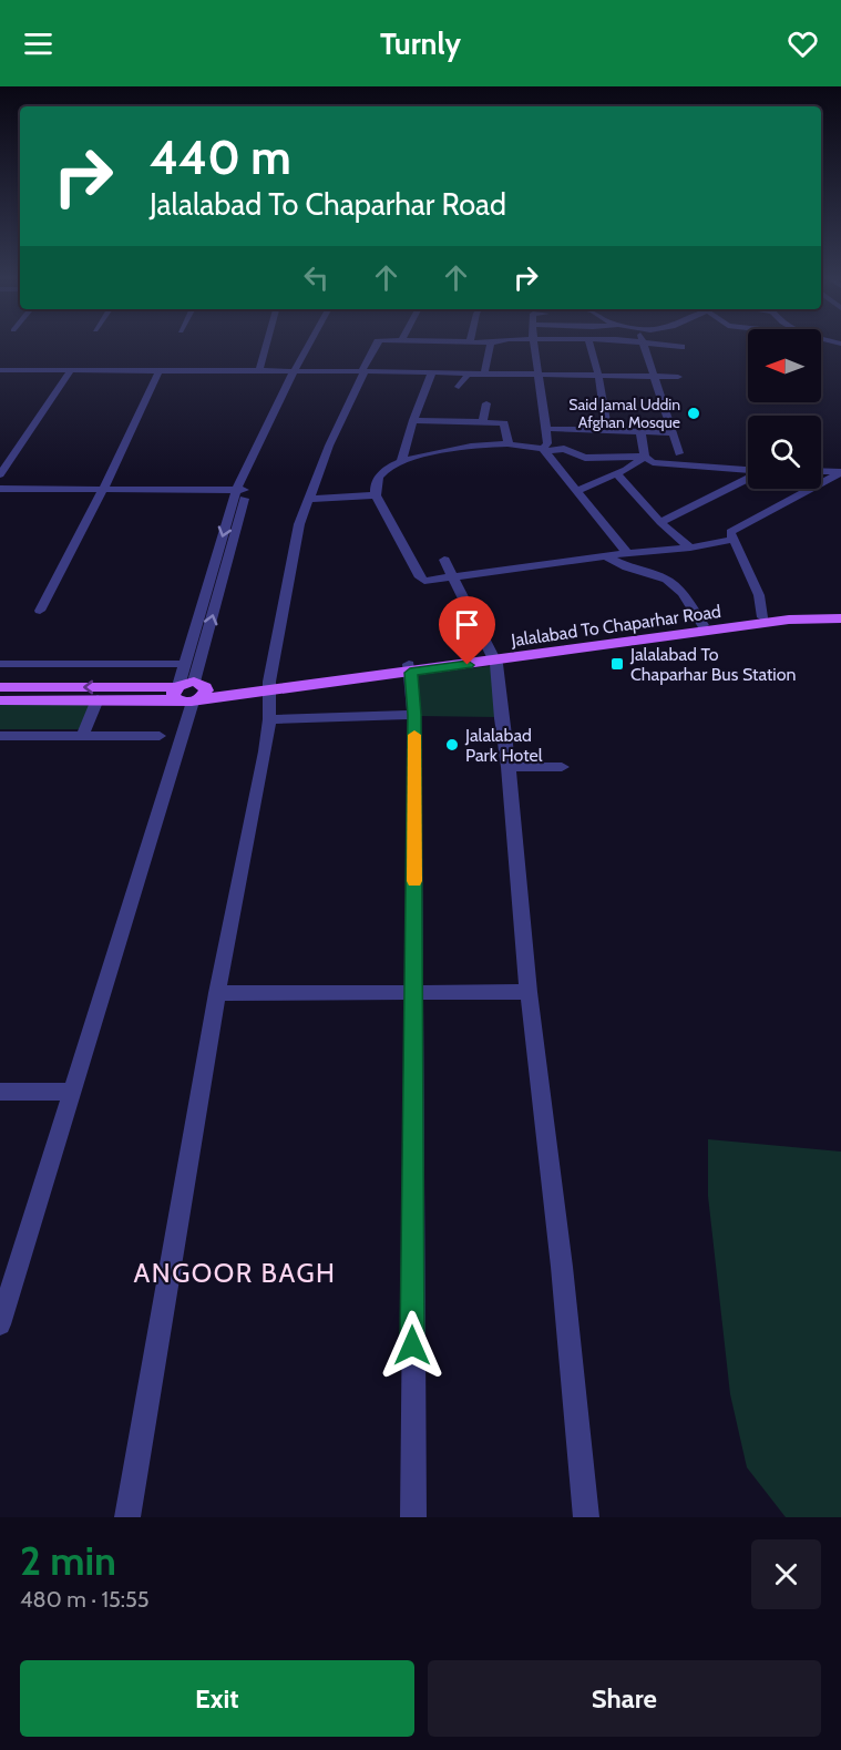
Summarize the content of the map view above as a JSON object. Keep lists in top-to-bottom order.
{
  "streets": {
    "main road": ["Jalalabad To Chaparhar Road"]
  },
  "districts": ["ANGOOR BAGH"],
  "places": {
    "other": ["Said Jamal Uddin Afghan Mosque", "Jalalabad Park Hotel"],
    "transit": ["Jalalabad To Chaparhar Bus Station"]
  },
  "north": "left",
  "page": {
    "header": "Turnly",
    "turn": ["440 m", "Jalalabad To Chaparhar Road"],
    "heading": ["2 min", "480 m · 15:55"],
    "buttons": ["Exit", "Share"]
  }
}
